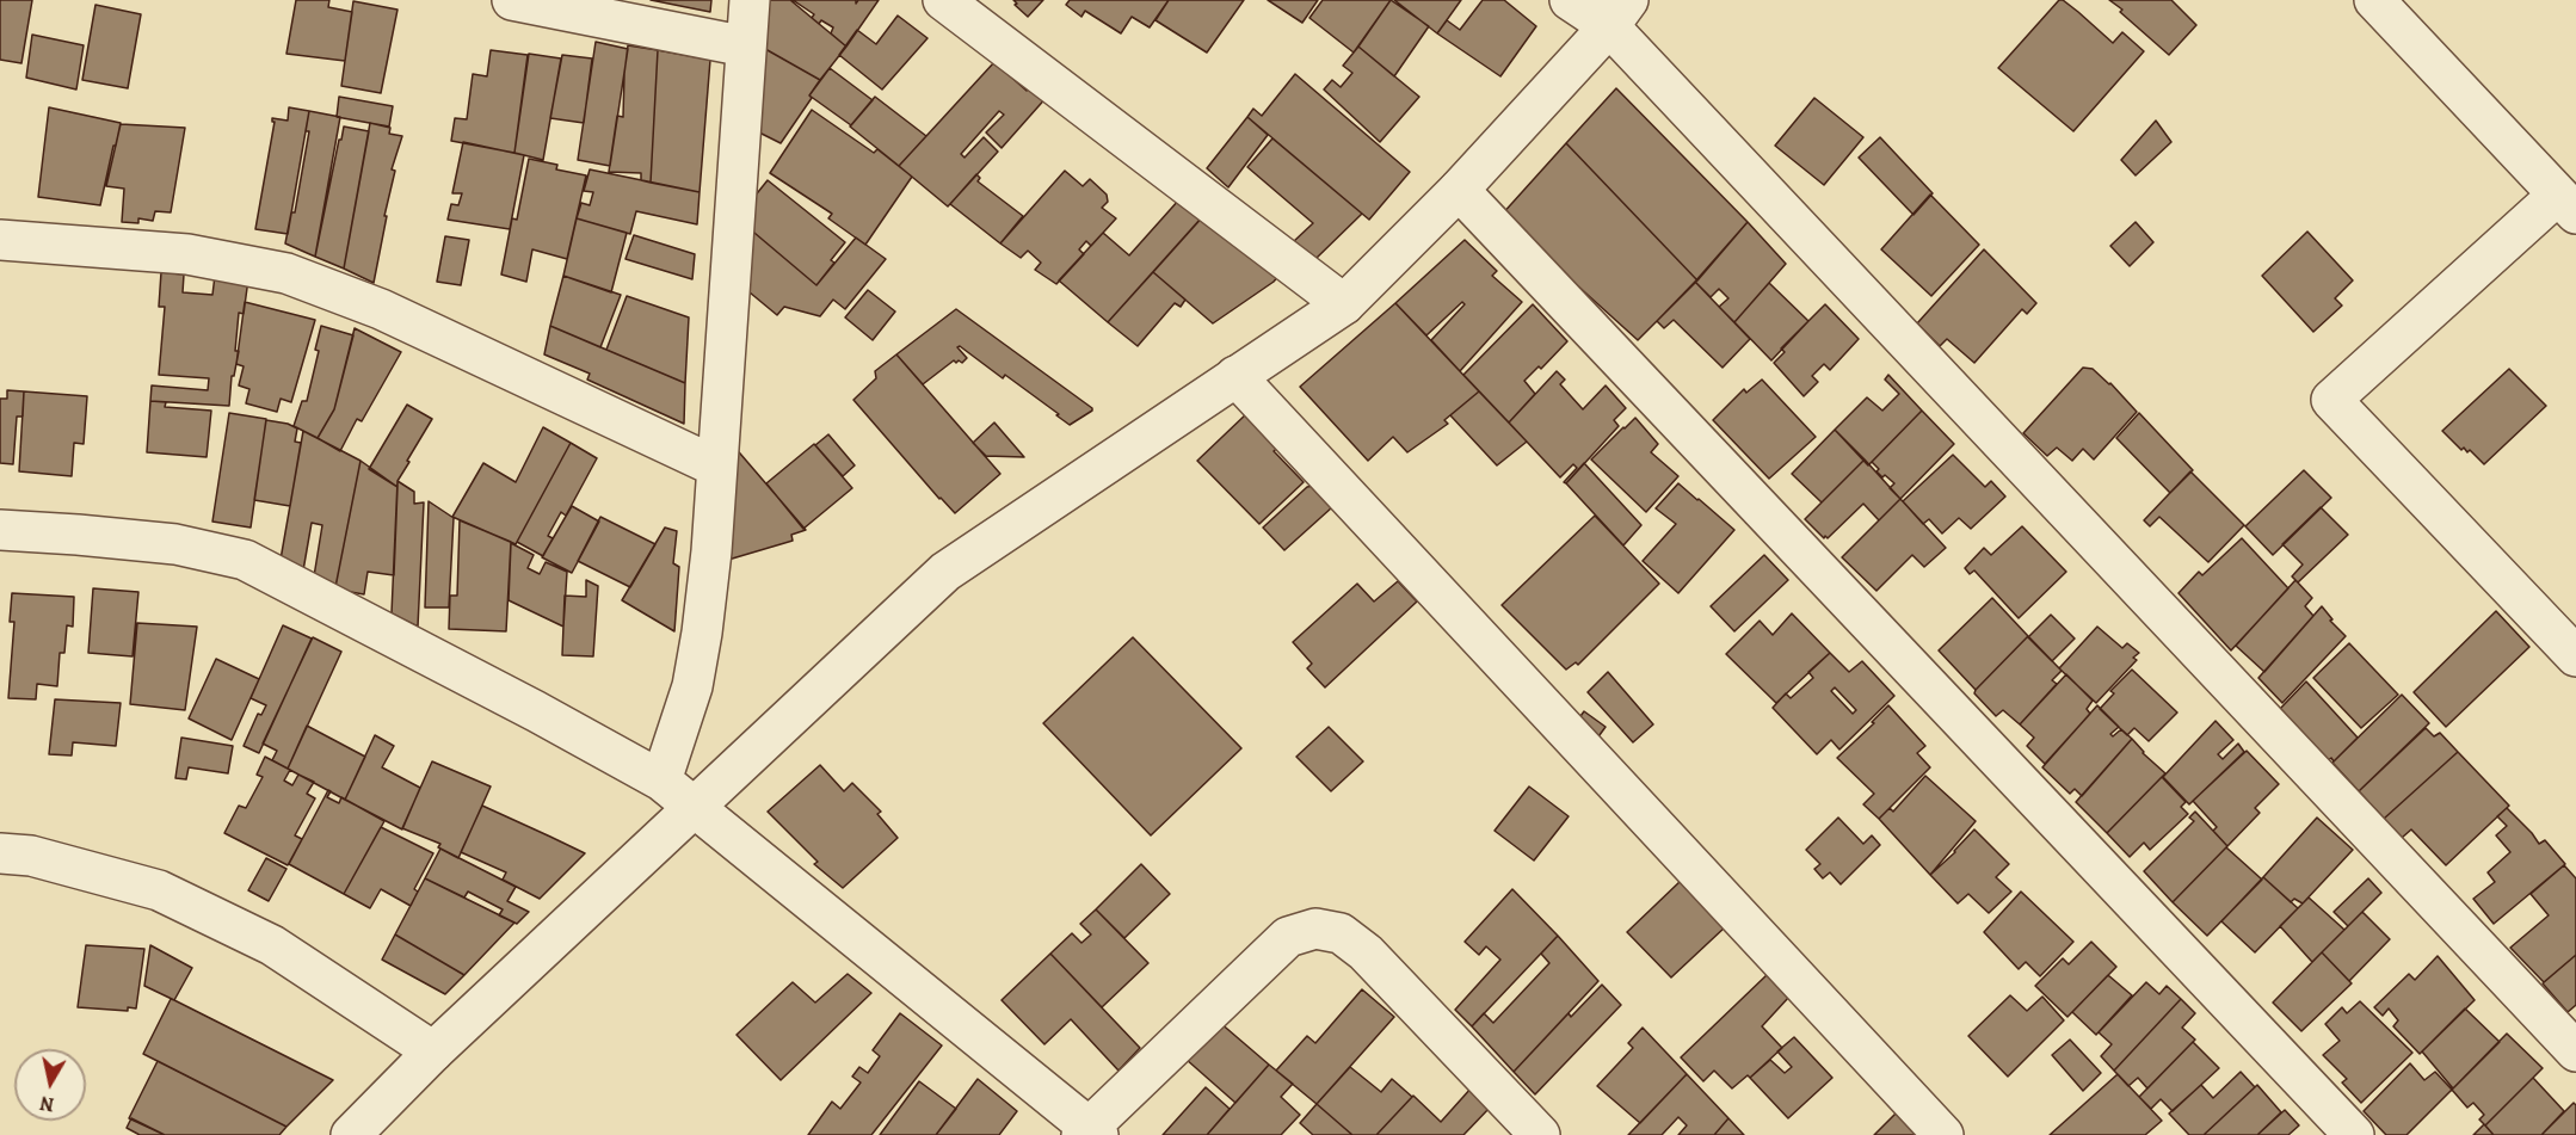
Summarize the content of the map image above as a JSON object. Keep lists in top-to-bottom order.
{
  "north": "bottom"
}
